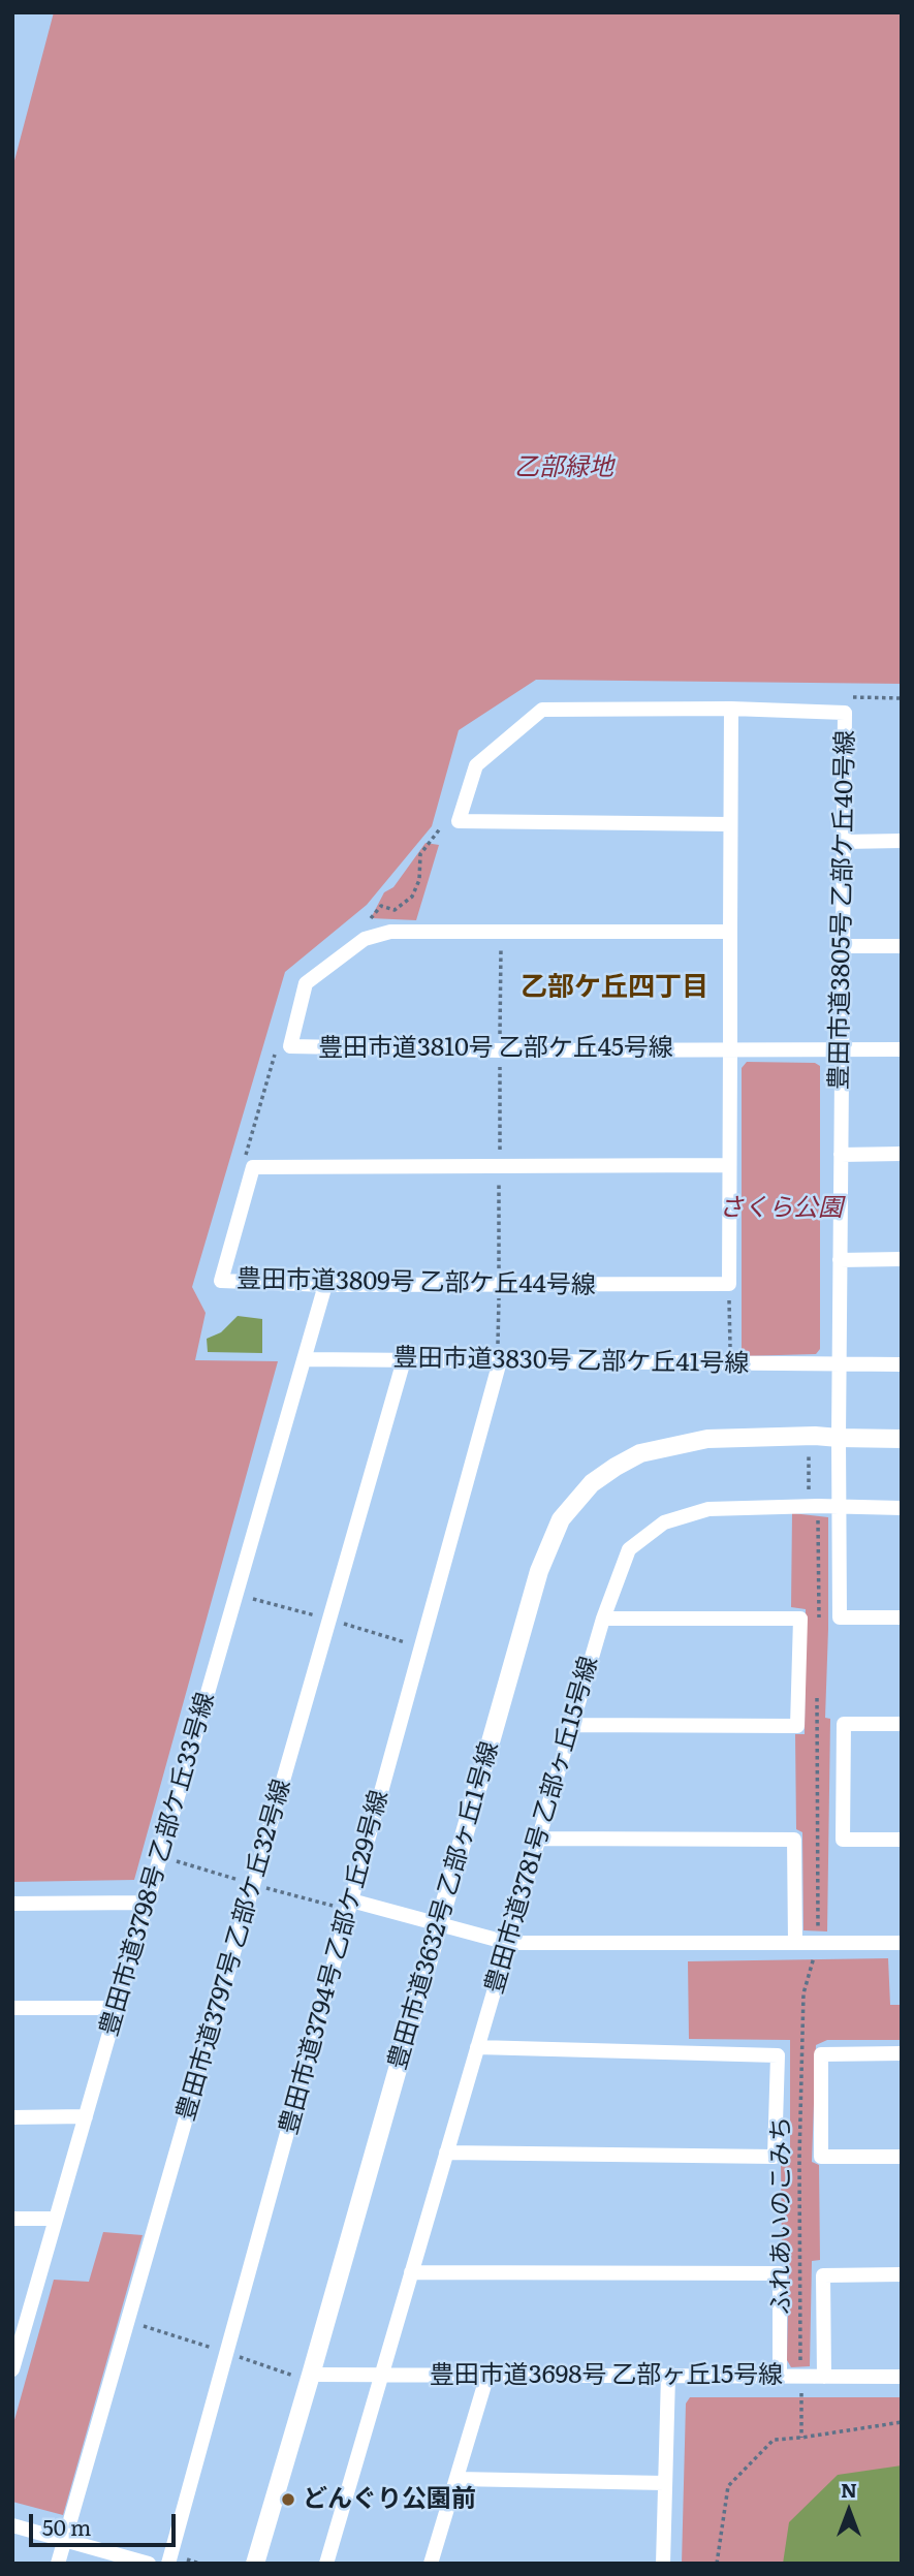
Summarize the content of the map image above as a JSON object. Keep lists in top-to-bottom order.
{
  "streets": {
    "street": [
      "豊田市道3805号 乙部ケ丘40号線",
      "豊田市道3810号 乙部ケ丘45号線",
      "豊田市道3809号 乙部ケ丘44号線",
      "豊田市道3830号 乙部ケ丘41号線",
      "豊田市道3781号 乙部ヶ丘15号線",
      "豊田市道3798号 乙部ケ丘33号線",
      "豊田市道3632号 乙部ヶ丘1号線",
      "豊田市道3797号 乙部ケ丘32号線",
      "豊田市道3794号 乙部ケ丘29号線",
      "豊田市道3698号 乙部ヶ丘15号線"
    ],
    "path": ["ふれあいのこみち"]
  },
  "crossings": [
    ["豊田市道3805号 乙部ケ丘40号線", "豊田市道3810号 乙部ケ丘45号線"],
    ["豊田市道3805号 乙部ケ丘40号線", "豊田市道3830号 乙部ケ丘41号線"],
    ["豊田市道3805号 乙部ケ丘40号線", "豊田市道3781号 乙部ヶ丘15号線"],
    ["豊田市道3805号 乙部ケ丘40号線", "豊田市道3632号 乙部ヶ丘1号線"],
    ["豊田市道3809号 乙部ケ丘44号線", "豊田市道3798号 乙部ケ丘33号線"],
    ["豊田市道3830号 乙部ケ丘41号線", "豊田市道3798号 乙部ケ丘33号線"],
    ["豊田市道3830号 乙部ケ丘41号線", "豊田市道3797号 乙部ケ丘32号線"],
    ["豊田市道3830号 乙部ケ丘41号線", "豊田市道3794号 乙部ケ丘29号線"],
    ["豊田市道3781号 乙部ヶ丘15号線", "豊田市道3698号 乙部ヶ丘15号線"],
    ["豊田市道3632号 乙部ヶ丘1号線", "豊田市道3698号 乙部ヶ丘15号線"],
    ["ふれあいのこみち", "豊田市道3698号 乙部ヶ丘15号線"]
  ],
  "districts": ["乙部ケ丘四丁目"],
  "parks": ["乙部緑地", "さくら公園"],
  "places": ["どんぐり公園前"],
  "scale_bar": "50 m",
  "north": "top"
}
